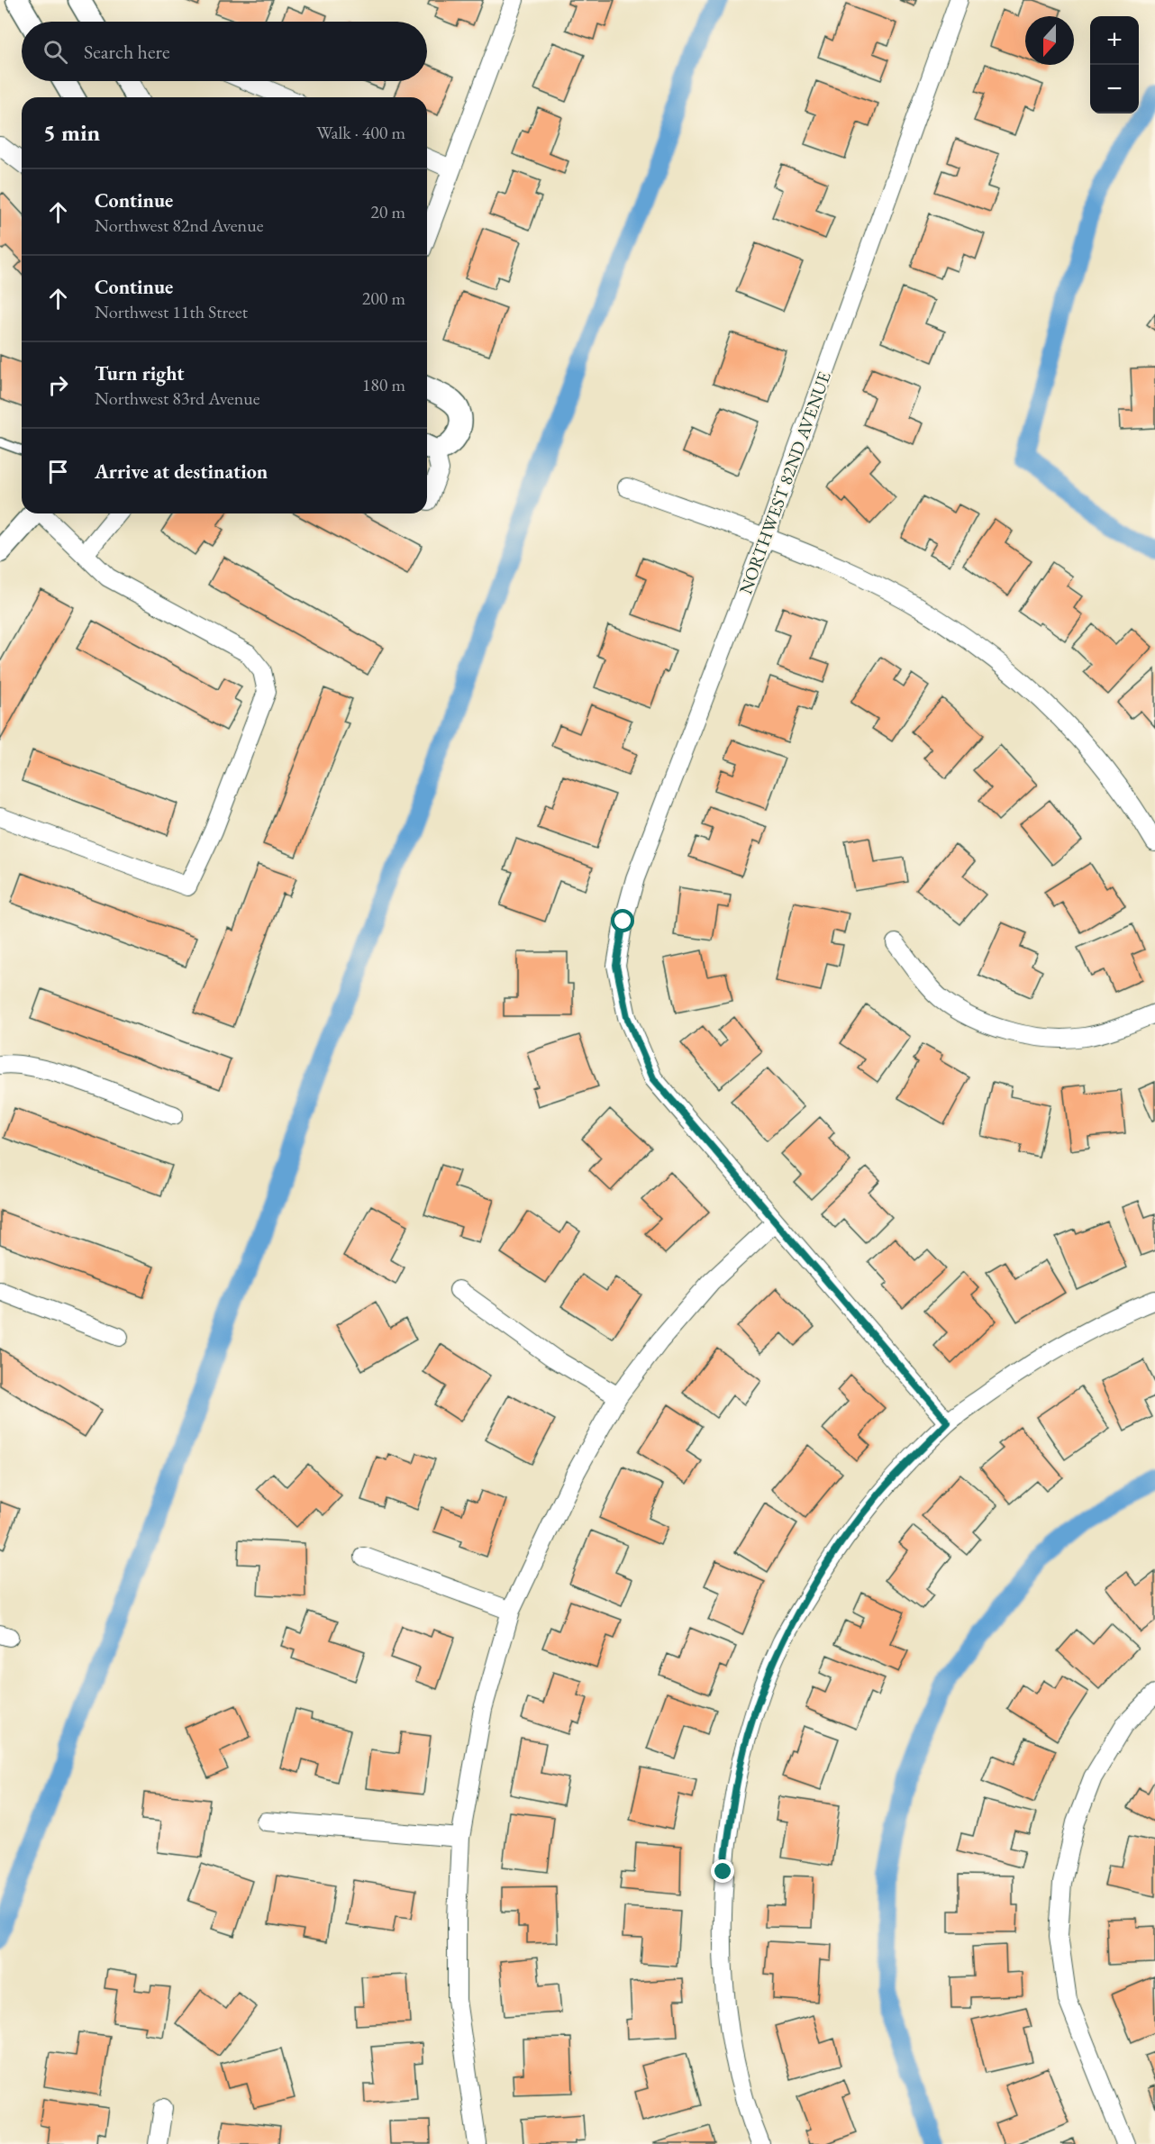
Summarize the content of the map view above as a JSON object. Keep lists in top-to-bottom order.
{
  "streets": {
    "street": ["NORTHWEST 82ND AVENUE"]
  },
  "north": "bottom",
  "page": {
    "map_buttons": ["+", "−"],
    "search": "Search here",
    "heading": ["5 min", "Walk · 400 m"],
    "list": [
      ["Continue", "Northwest 82nd Avenue", "20 m"],
      ["Continue", "Northwest 11th Street", "200 m"],
      ["Turn right", "Northwest 83rd Avenue", "180 m"],
      "Arrive at destination"
    ]
  }
}
